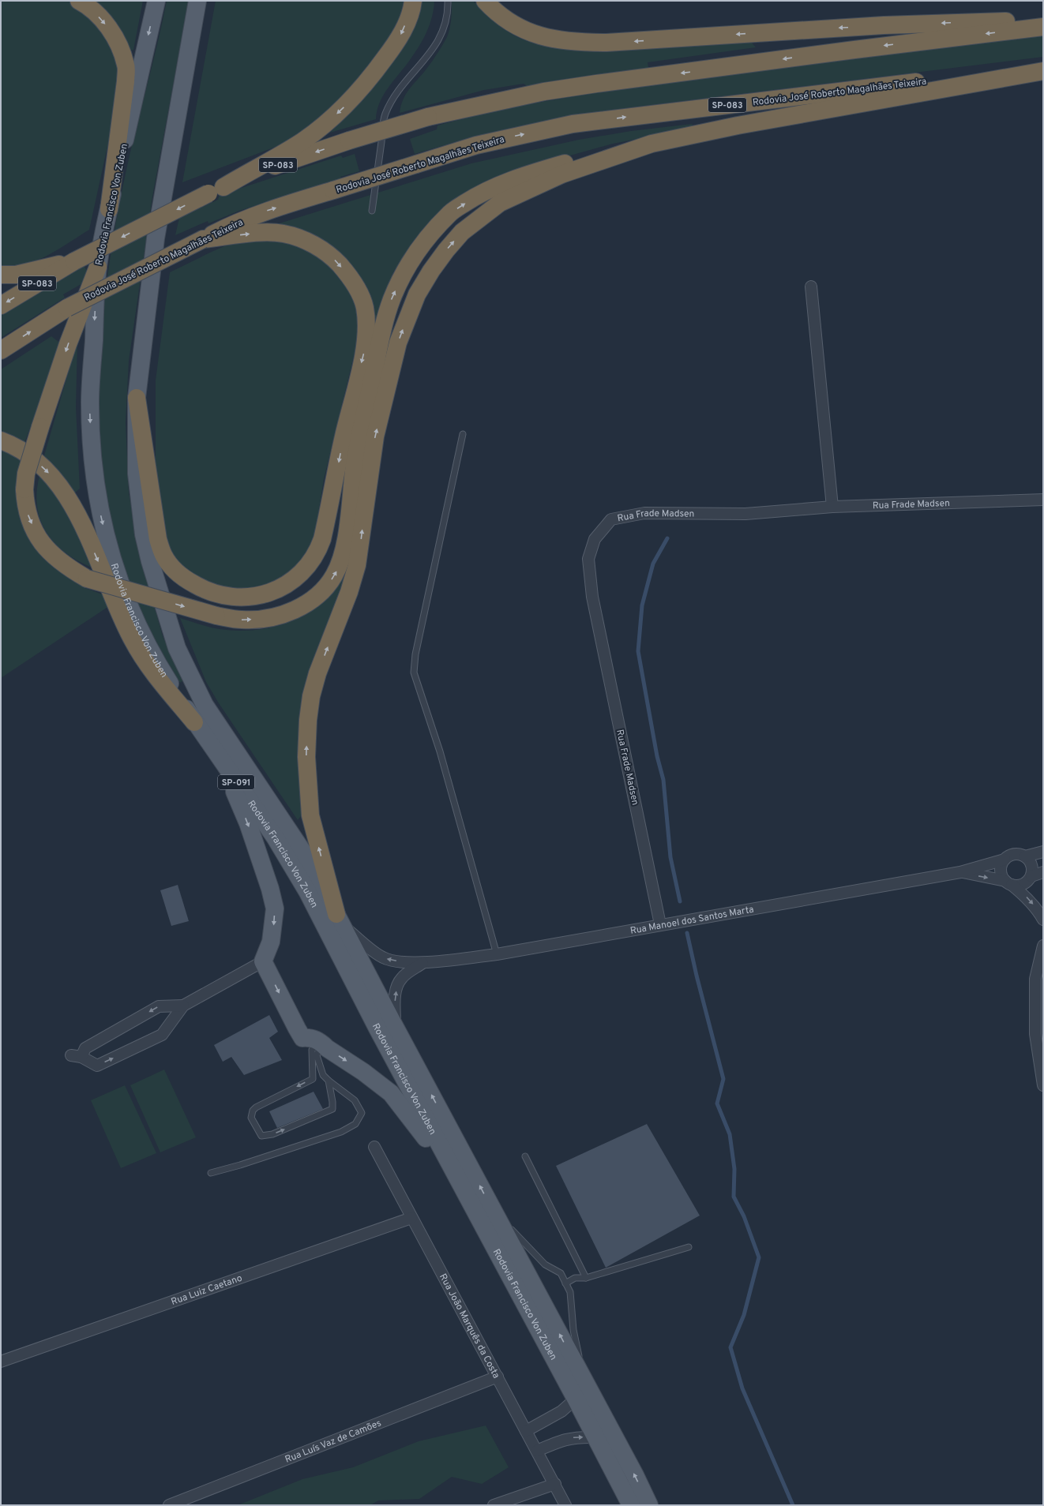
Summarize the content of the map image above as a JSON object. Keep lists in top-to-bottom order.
{
  "streets": {
    "highway": ["Rodovia José Roberto Magalhães Teixeira", "SP-083"],
    "main road": ["Rodovia Francisco Von Zuben", "SP-091"],
    "street": [
      "Rua Frade Madsen",
      "Rua Manoel dos Santos Marta",
      "Rua Luiz Caetano",
      "Rua João Marquês da Costa",
      "Rua Luís Vaz de Camões"
    ]
  },
  "crossings": [
    ["Rodovia Francisco Von Zuben", "Rua Manoel dos Santos Marta"],
    ["Rua Frade Madsen", "Rua Manoel dos Santos Marta"],
    ["Rua Luiz Caetano", "Rua João Marquês da Costa"],
    ["Rua João Marquês da Costa", "Rua Luís Vaz de Camões"]
  ]
}
